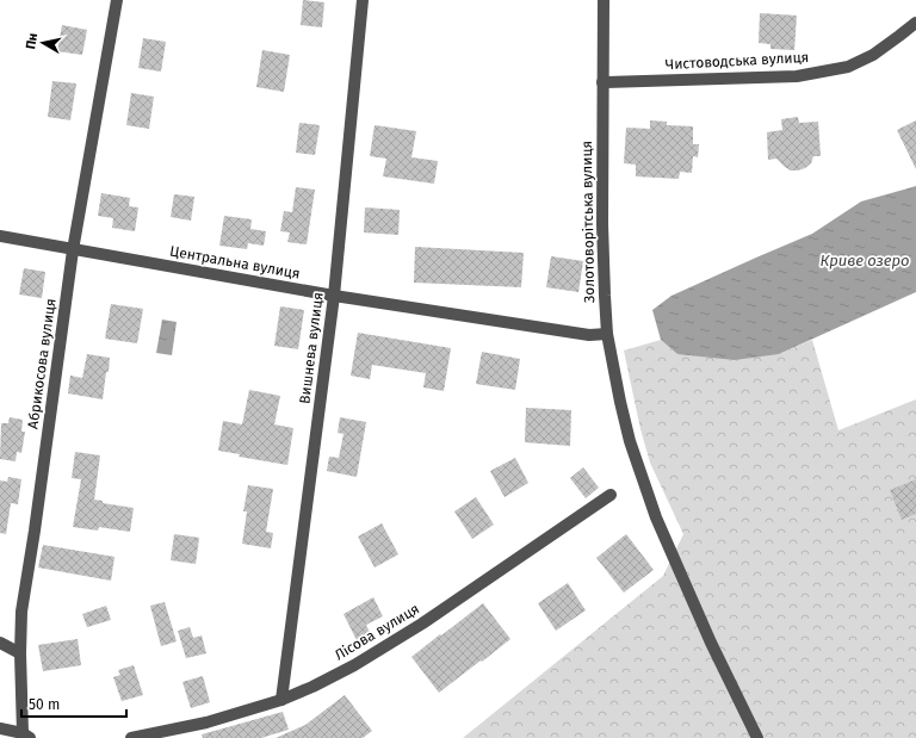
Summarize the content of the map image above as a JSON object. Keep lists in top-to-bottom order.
{
  "streets": {
    "street": [
      "Чистоводська вулиця",
      "Золотоворітська вулиця",
      "Центральна вулиця",
      "Вишнева вулиця",
      "Абрикосова вулиця",
      "Лісова вулиця"
    ]
  },
  "crossings": [
    ["Чистоводська вулиця", "Золотоворітська вулиця"],
    ["Золотоворітська вулиця", "Центральна вулиця"],
    ["Центральна вулиця", "Вишнева вулиця"],
    ["Центральна вулиця", "Абрикосова вулиця"],
    ["Вишнева вулиця", "Лісова вулиця"]
  ],
  "water": ["Криве озеро"],
  "scale_bar": "50 m",
  "north": "left"
}
